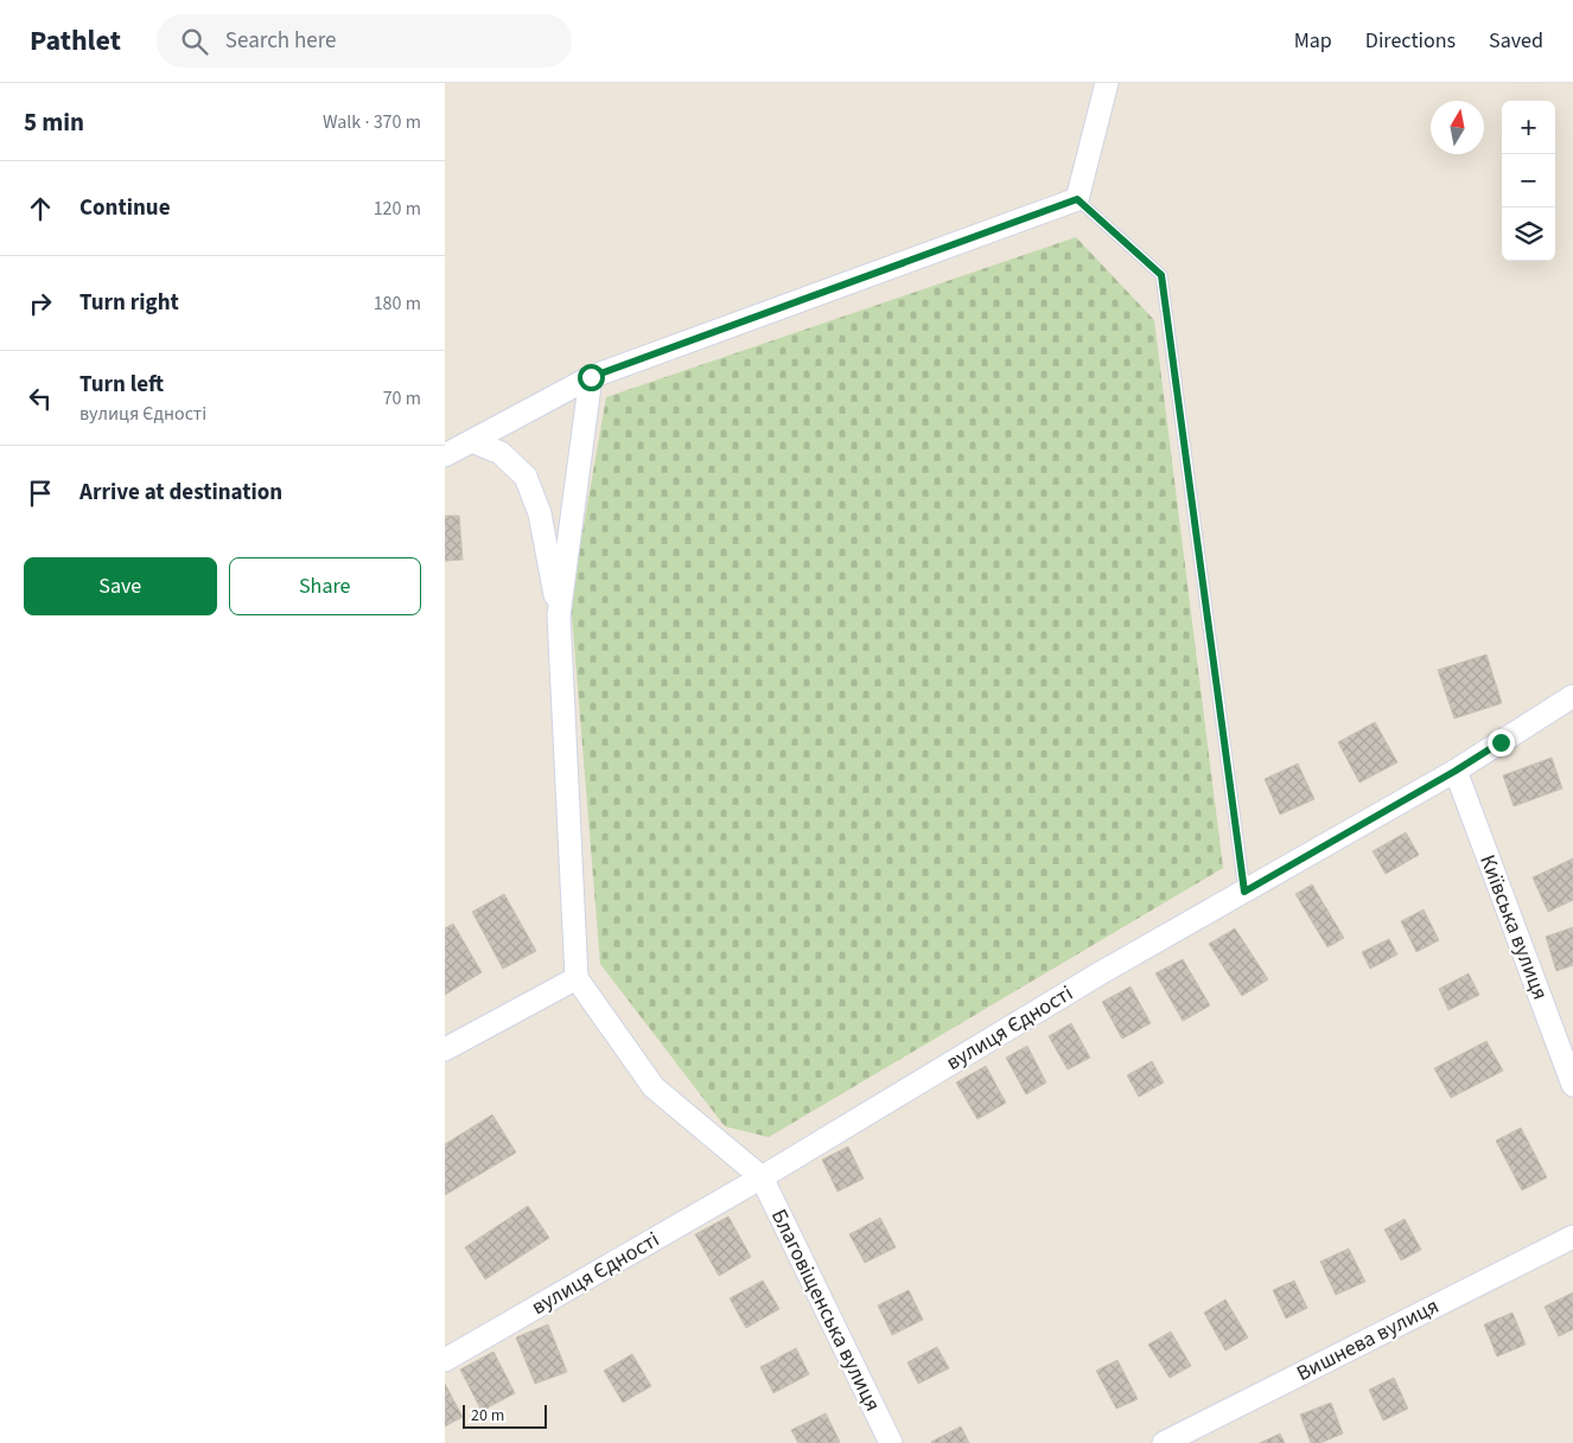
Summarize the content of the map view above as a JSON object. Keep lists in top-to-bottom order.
{
  "streets": {
    "street": [
      "Київська вулиця",
      "вулиця Єдності",
      "Благовіщенська вулиця",
      "Вишнева вулиця"
    ]
  },
  "crossings": [
    ["Київська вулиця", "вулиця Єдності"],
    ["вулиця Єдності", "Благовіщенська вулиця"]
  ],
  "scale_bar": "20 m",
  "north": "top",
  "page": {
    "header": "Pathlet",
    "search": "Search here",
    "nav": ["Map", "Directions", "Saved"],
    "heading": ["5 min", "Walk · 370 m"],
    "map_buttons": ["+", "−"],
    "list": [
      ["Continue", "120 m"],
      ["Turn right", "180 m"],
      ["Turn left", "вулиця Єдності", "70 m"],
      "Arrive at destination"
    ],
    "buttons": ["Save", "Share"],
    "scale": "20 m"
  }
}
